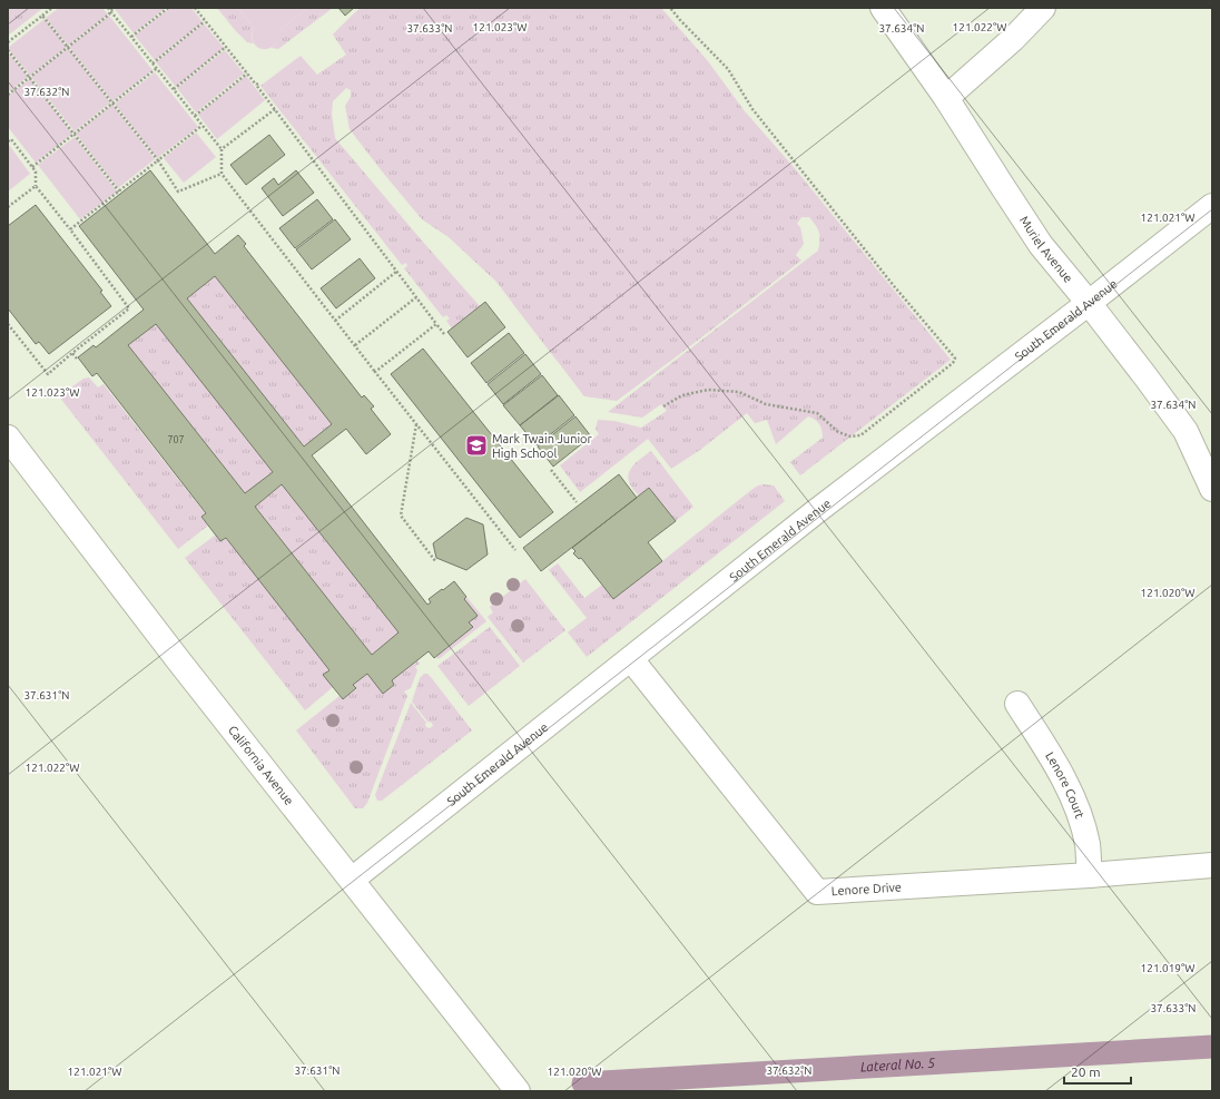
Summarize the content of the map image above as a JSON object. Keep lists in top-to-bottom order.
{
  "streets": {
    "street": [
      "Muriel Avenue",
      "South Emerald Avenue",
      "California Avenue",
      "Lenore Court",
      "Lenore Drive"
    ]
  },
  "crossings": [
    ["Muriel Avenue", "South Emerald Avenue"],
    ["South Emerald Avenue", "California Avenue"],
    ["South Emerald Avenue", "Lenore Drive"],
    ["Lenore Court", "Lenore Drive"]
  ],
  "water": ["Lateral No. 5"],
  "places": {
    "school or university": ["Mark Twain Junior High School"]
  },
  "house_numbers": ["707"],
  "scale_bar": "20 m",
  "coordinates": [
    "121.023°W",
    "121.022°W",
    "37.633°N",
    "37.634°N",
    "37.632°N",
    "121.021°W",
    "121.020°W",
    "37.631°N",
    "121.019°W"
  ]
}
